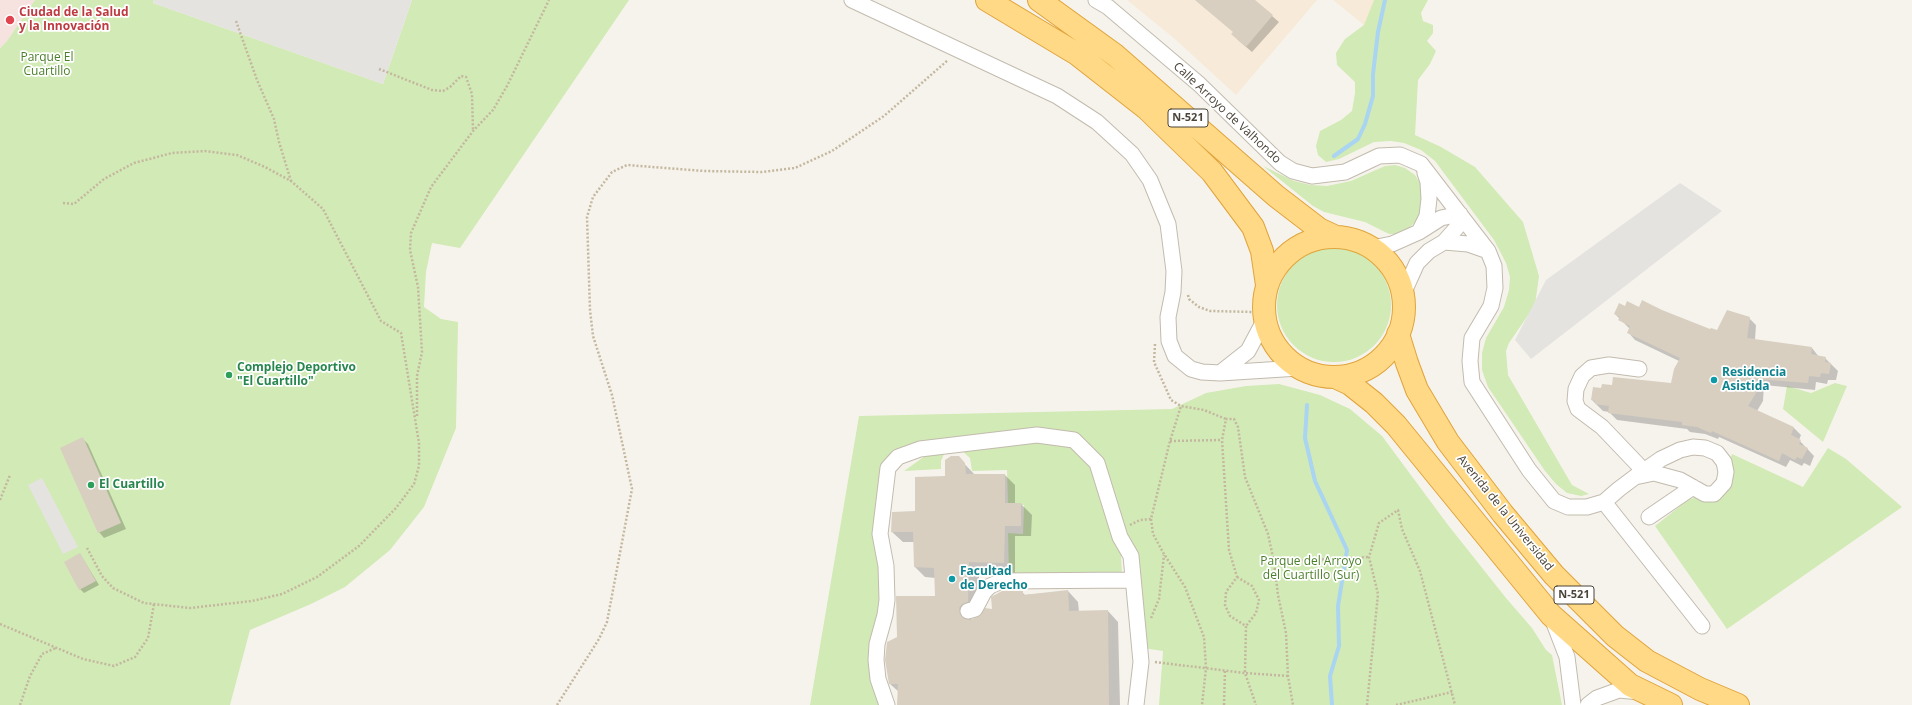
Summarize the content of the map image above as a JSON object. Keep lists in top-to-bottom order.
{
  "streets": {
    "highway": ["N-521", "Avenida de la Universidad"],
    "street": ["Calle Arroyo de Valhondo"]
  },
  "crossings": [
    ["N-521", "Avenida de la Universidad"]
  ],
  "parks": ["Parque El Cuartillo", "Parque del Arroyo del Cuartillo (Sur)"],
  "places": [
    "Ciudad de la Salud y la Innovación",
    "Complejo Deportivo \"El Cuartillo\"",
    "Residencia Asistida",
    "El Cuartillo",
    "Facultad de Derecho"
  ]
}
